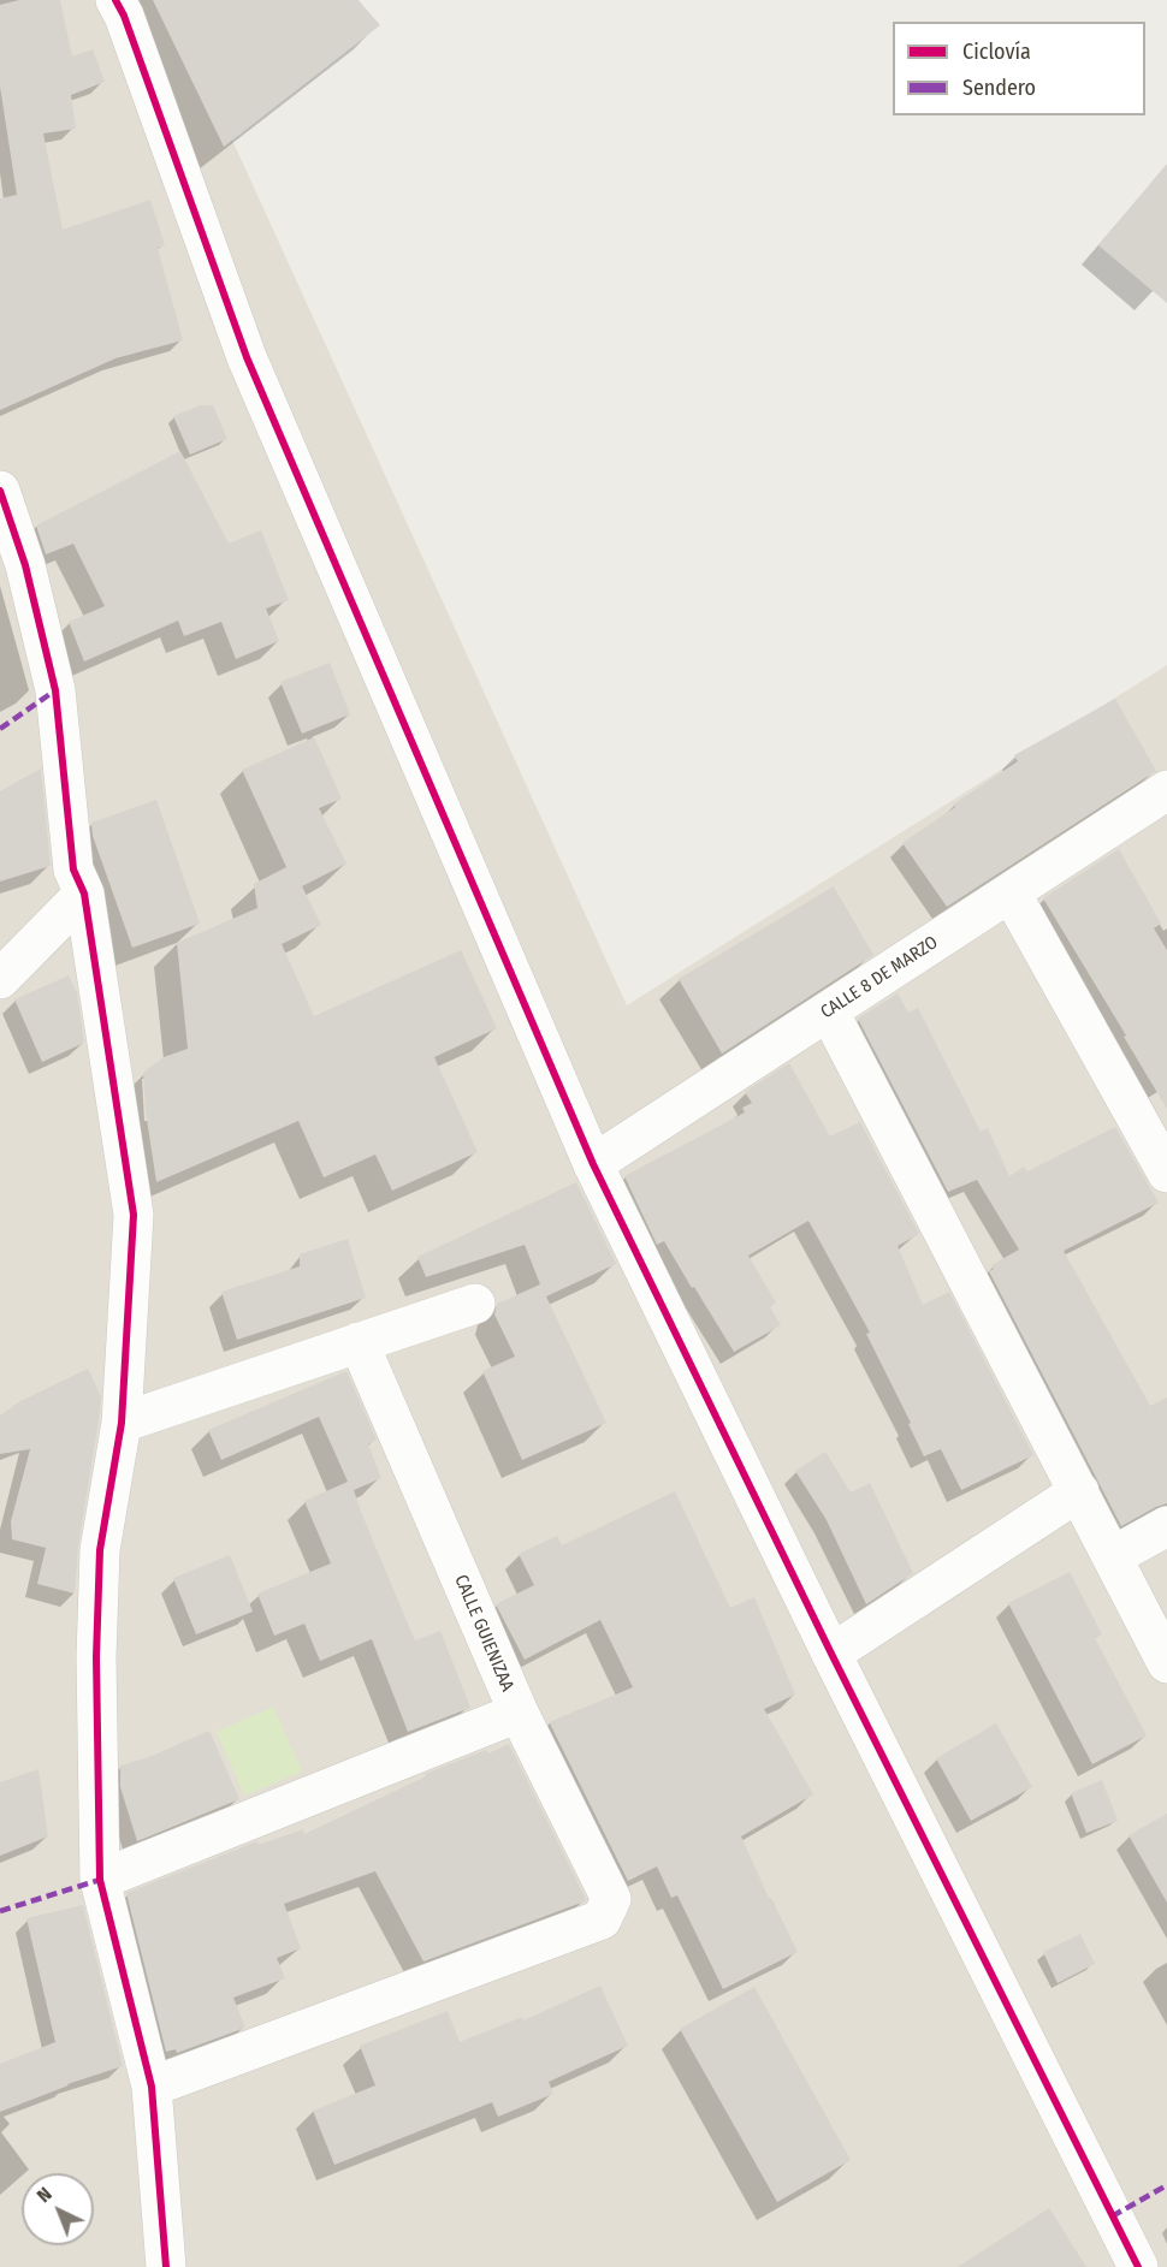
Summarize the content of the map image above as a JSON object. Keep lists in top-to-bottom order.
{
  "streets": {
    "street": ["CALLE 8 DE MARZO", "CALLE GUIENIZAA"]
  },
  "legend": ["Ciclovía", "Sendero"],
  "north": "top left"
}
